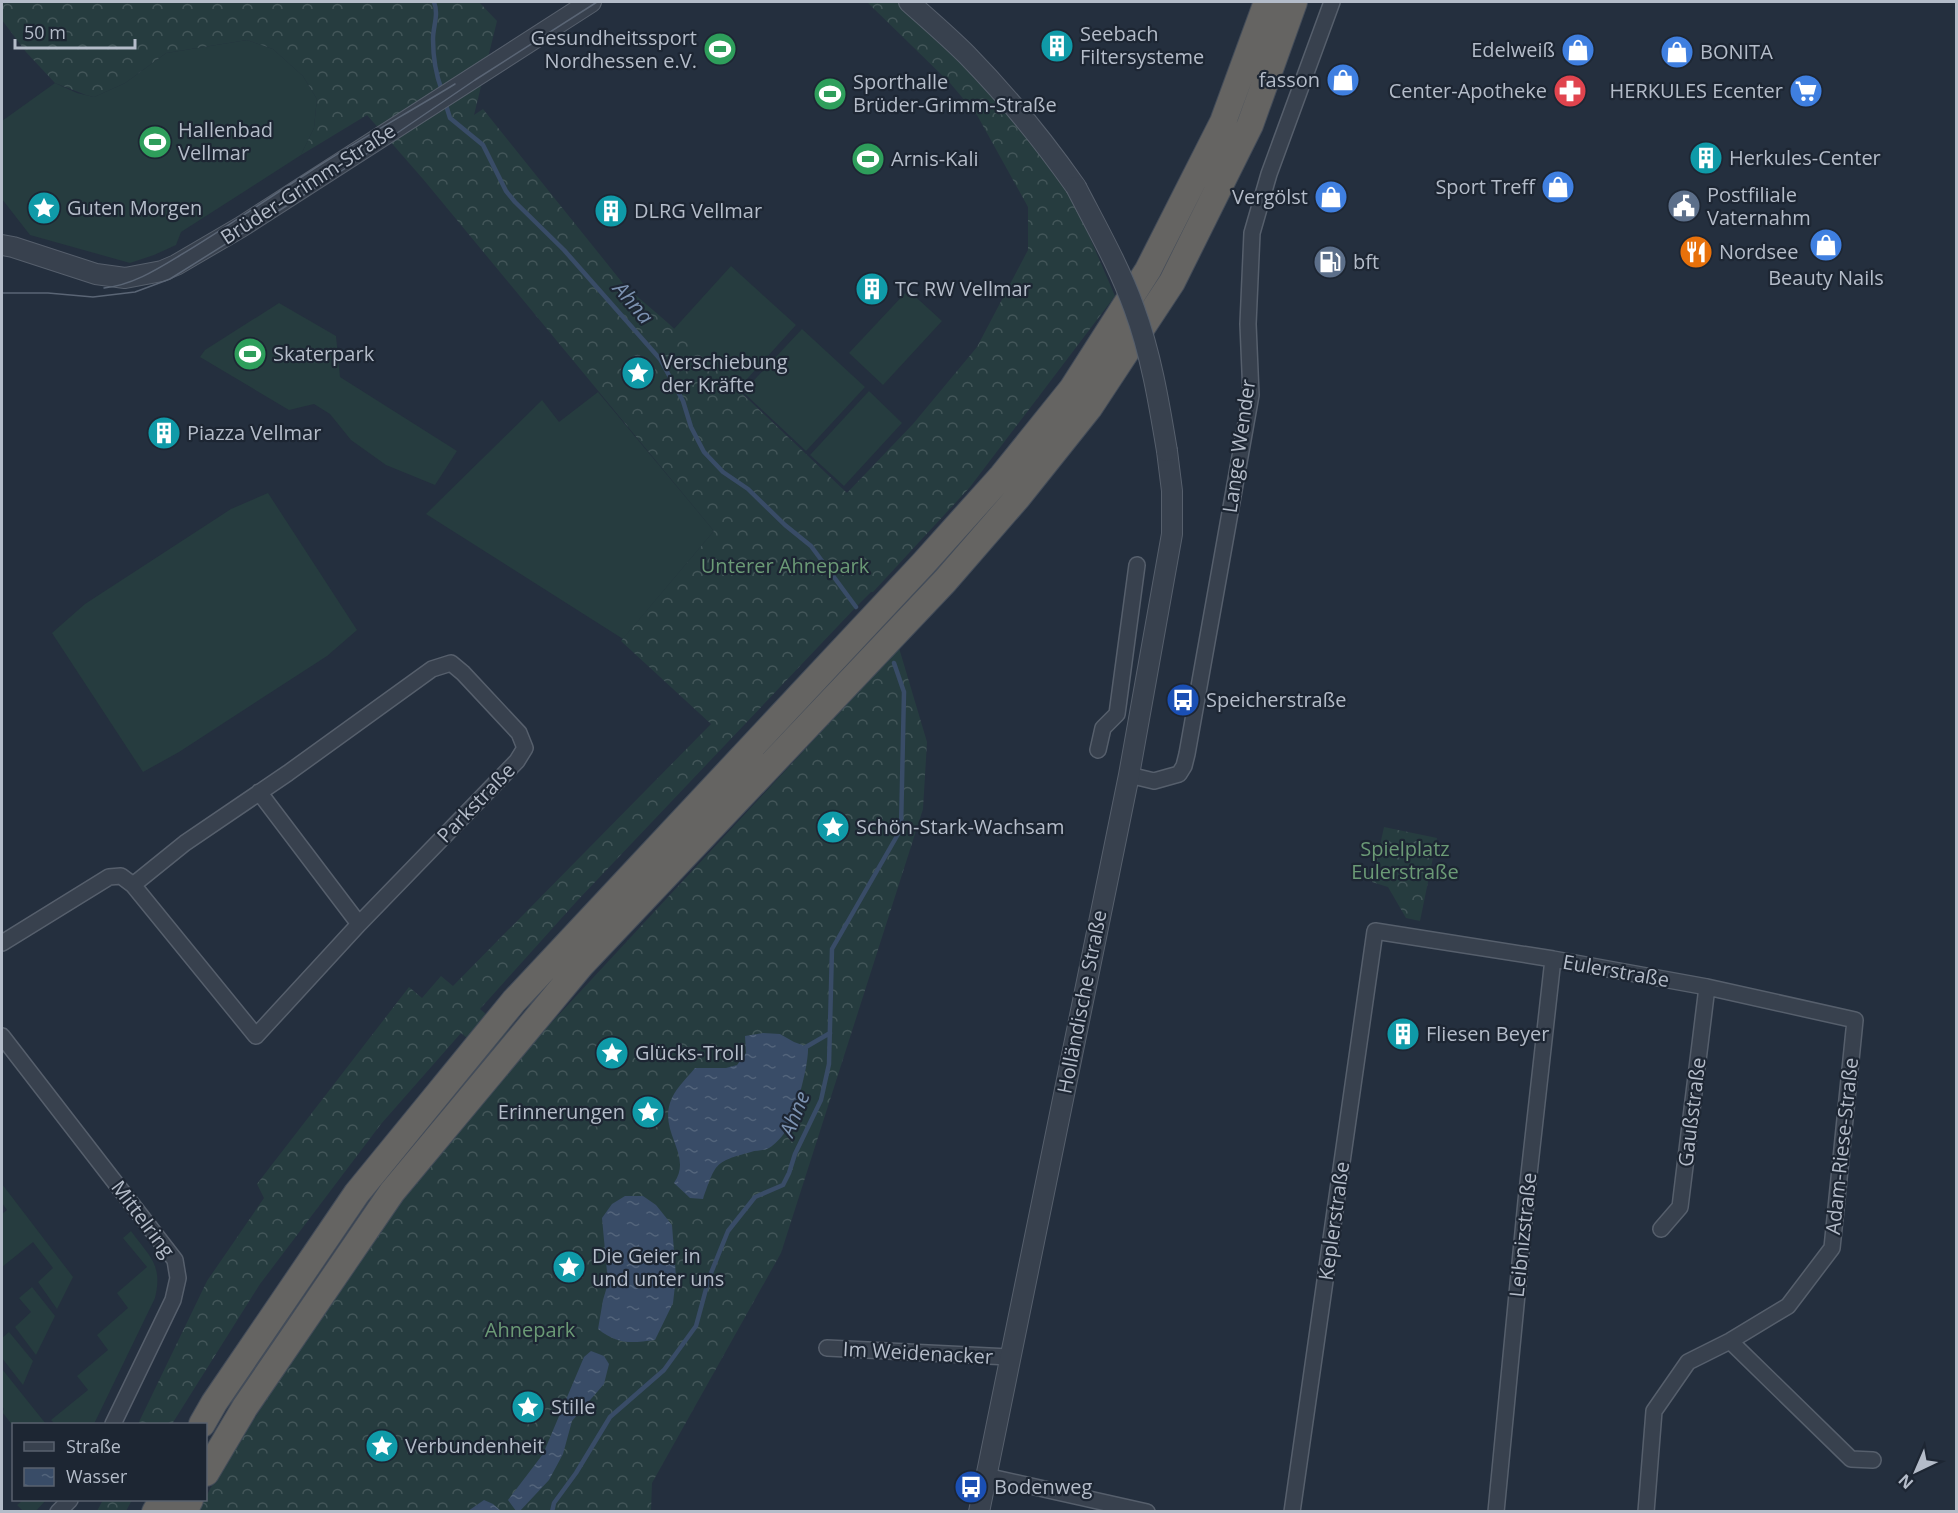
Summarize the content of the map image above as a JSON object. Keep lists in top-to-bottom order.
{
  "streets": {
    "street": [
      "Brüder-Grimm-Straße",
      "Lange Wender",
      "Parkstraße",
      "Eulerstraße",
      "Holländische Straße",
      "Gaußstraße",
      "Adam-Riese-Straße",
      "Mittelring",
      "Keplerstraße",
      "Leibnizstraße",
      "Im Weidenacker"
    ]
  },
  "crossings": [
    ["Lange Wender", "Holländische Straße"],
    ["Eulerstraße", "Gaußstraße"],
    ["Eulerstraße", "Adam-Riese-Straße"],
    ["Eulerstraße", "Keplerstraße"],
    ["Eulerstraße", "Leibnizstraße"],
    ["Holländische Straße", "Im Weidenacker"]
  ],
  "water": ["Ahna", "Ahne"],
  "parks": ["Unterer Ahnepark", "Spielplatz Eulerstraße", "Ahnepark"],
  "places": {
    "building": [
      "Seebach Filtersysteme",
      "Herkules-Center",
      "DLRG Vellmar",
      "TC RW Vellmar",
      "Piazza Vellmar",
      "Fliesen Beyer"
    ],
    "sports": [
      "Gesundheitssport Nordhessen e.V.",
      "Sporthalle Brüder-Grimm-Straße",
      "Hallenbad Vellmar",
      "Arnis-Kali",
      "Skaterpark"
    ],
    "shop": [
      "Edelweiß",
      "BONITA",
      "fasson",
      "Sport Treff",
      "Vergölst",
      "Beauty Nails"
    ],
    "pharmacy": ["Center-Apotheke"],
    "supermarket": ["HERKULES Ecenter"],
    "public building": ["Postfiliale Vaternahm"],
    "place": [
      "Guten Morgen",
      "Verschiebung der Kräfte",
      "Schön-Stark-Wachsam",
      "Glücks-Troll",
      "Erinnerungen",
      "Die Geier in und unter uns",
      "Stille",
      "Verbundenheit"
    ],
    "restaurant": ["Nordsee"],
    "fuel station": ["bft"],
    "bus stop": ["Speicherstraße", "Bodenweg"]
  },
  "legend": ["Straße", "Wasser"],
  "scale_bar": "50 m",
  "north": "bottom left"
}
